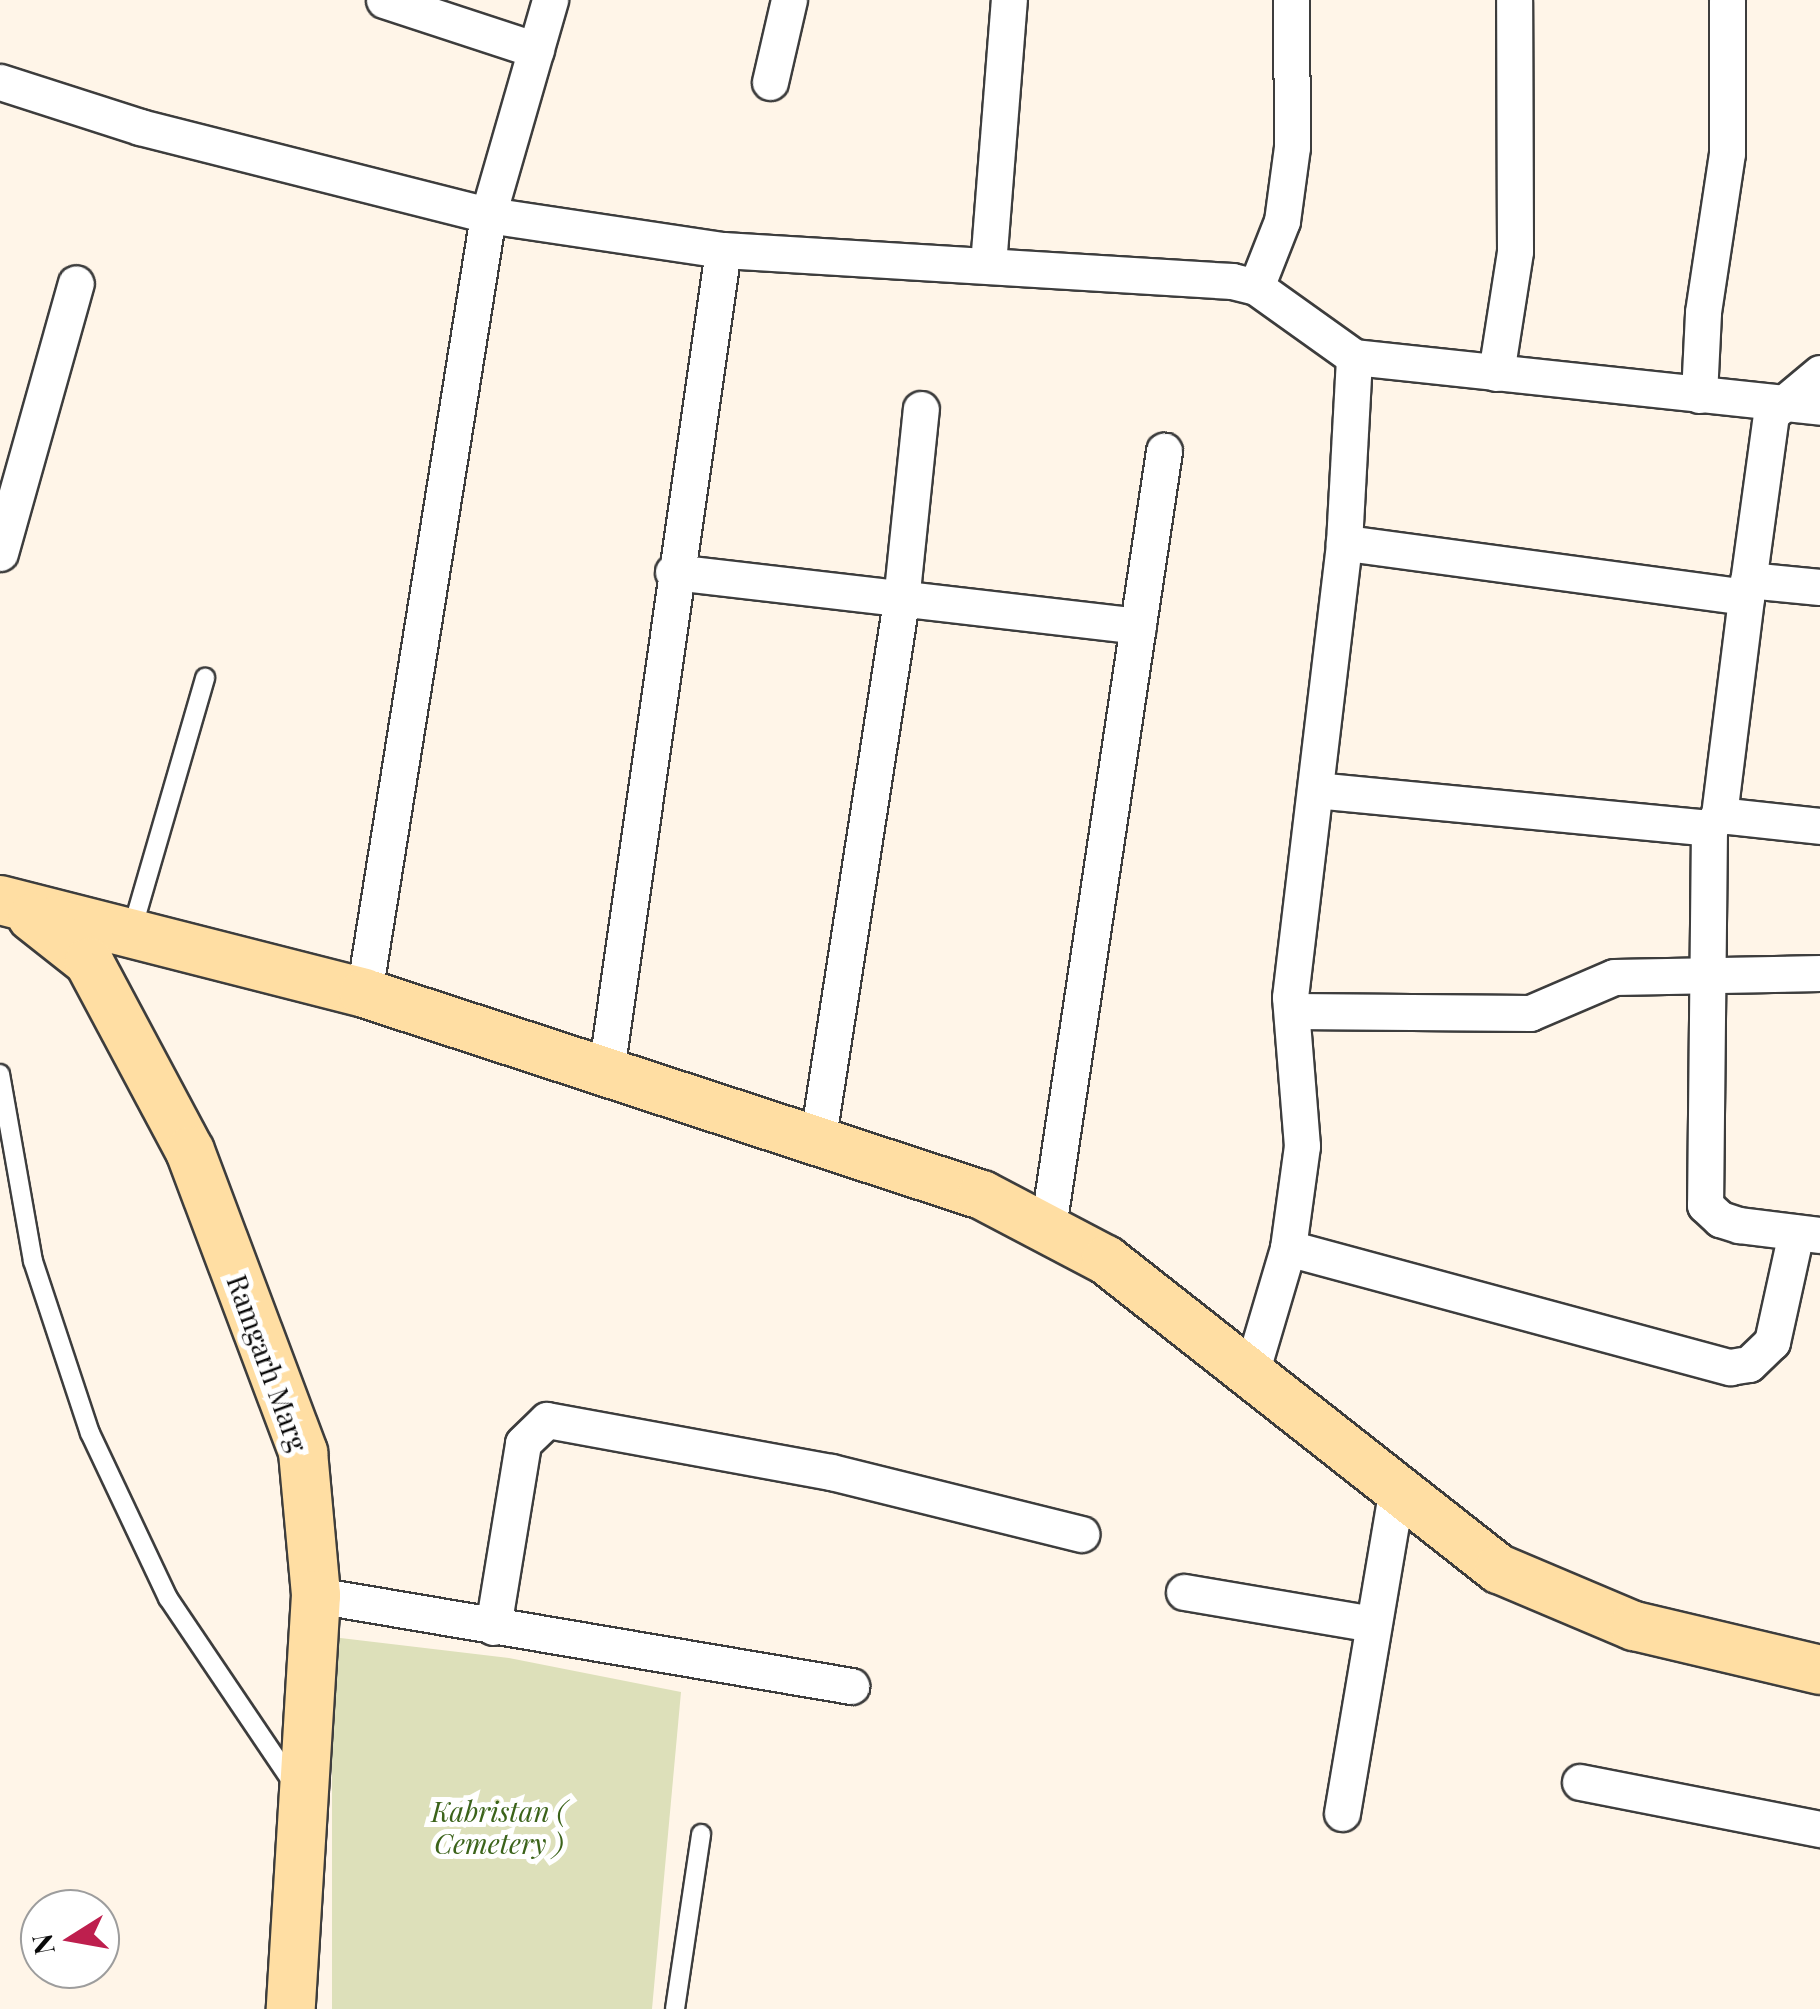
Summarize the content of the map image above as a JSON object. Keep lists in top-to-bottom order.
{
  "streets": {
    "street": ["Ramgarh Marg"]
  },
  "parks": ["Kabristan ( Cemetery )"],
  "north": "left"
}
